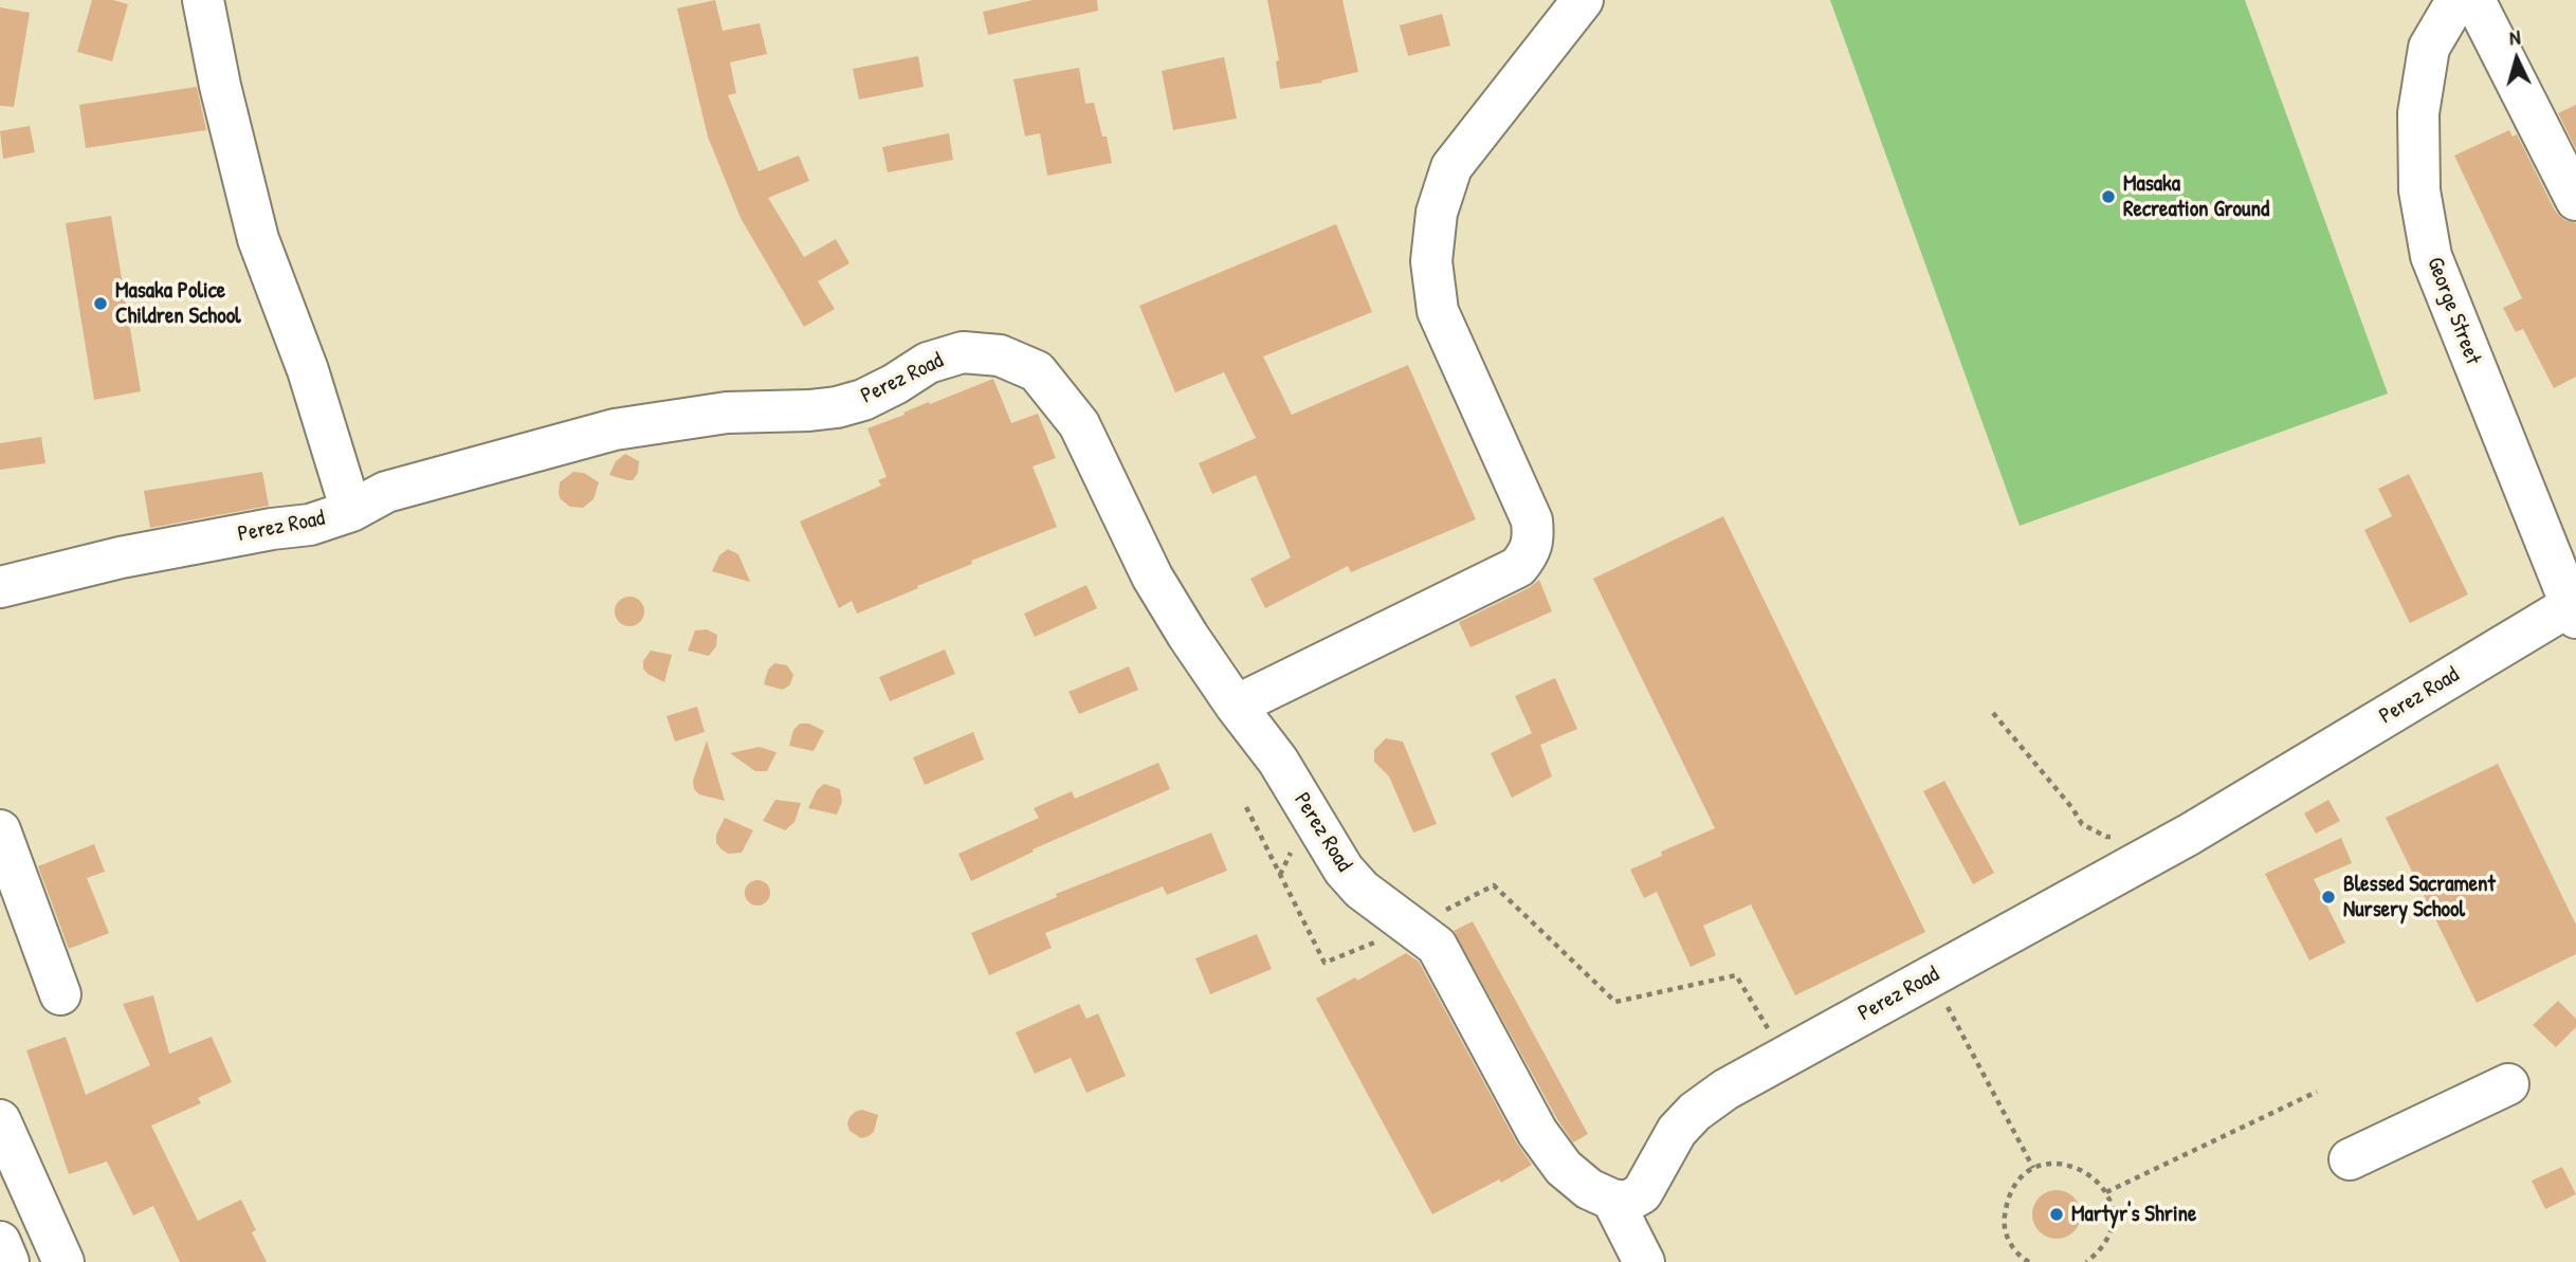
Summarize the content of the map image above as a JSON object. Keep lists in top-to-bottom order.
{
  "streets": {
    "street": ["George Street", "Perez Road"]
  },
  "crossings": [
    ["George Street", "Perez Road"]
  ],
  "places": [
    "Masaka Recreation Ground",
    "Masaka Police Children School",
    "Blessed Sacrament Nursery School",
    "Martyr's Shrine"
  ],
  "north": "top"
}
